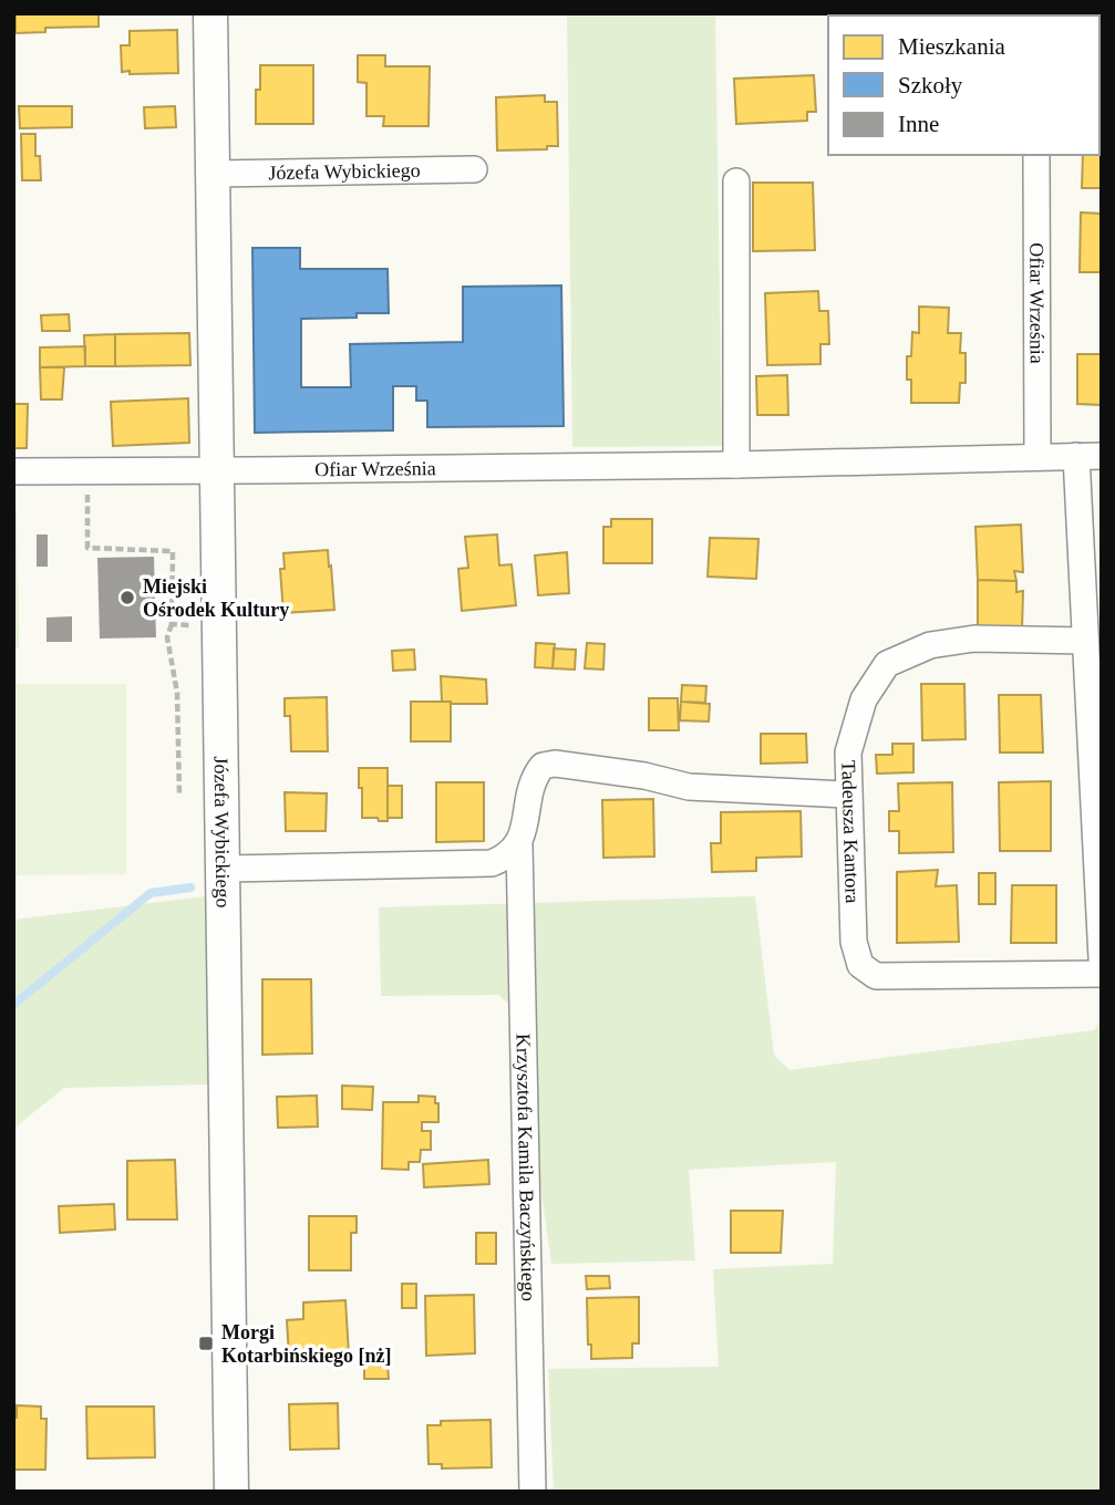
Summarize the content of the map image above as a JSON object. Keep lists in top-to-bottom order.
{
  "streets": {
    "street": [
      "Józefa Wybickiego",
      "Ofiar Września",
      "Tadeusza Kantora",
      "Krzysztofa Kamila Baczyńskiego"
    ]
  },
  "crossings": [
    ["Józefa Wybickiego", "Ofiar Września"],
    ["Tadeusza Kantora", "Krzysztofa Kamila Baczyńskiego"]
  ],
  "places": {
    "other": ["Miejski Ośrodek Kultury"],
    "transit": ["Morgi Kotarbińskiego [nż]"]
  },
  "legend": ["Mieszkania", "Szkoły", "Inne"]
}
